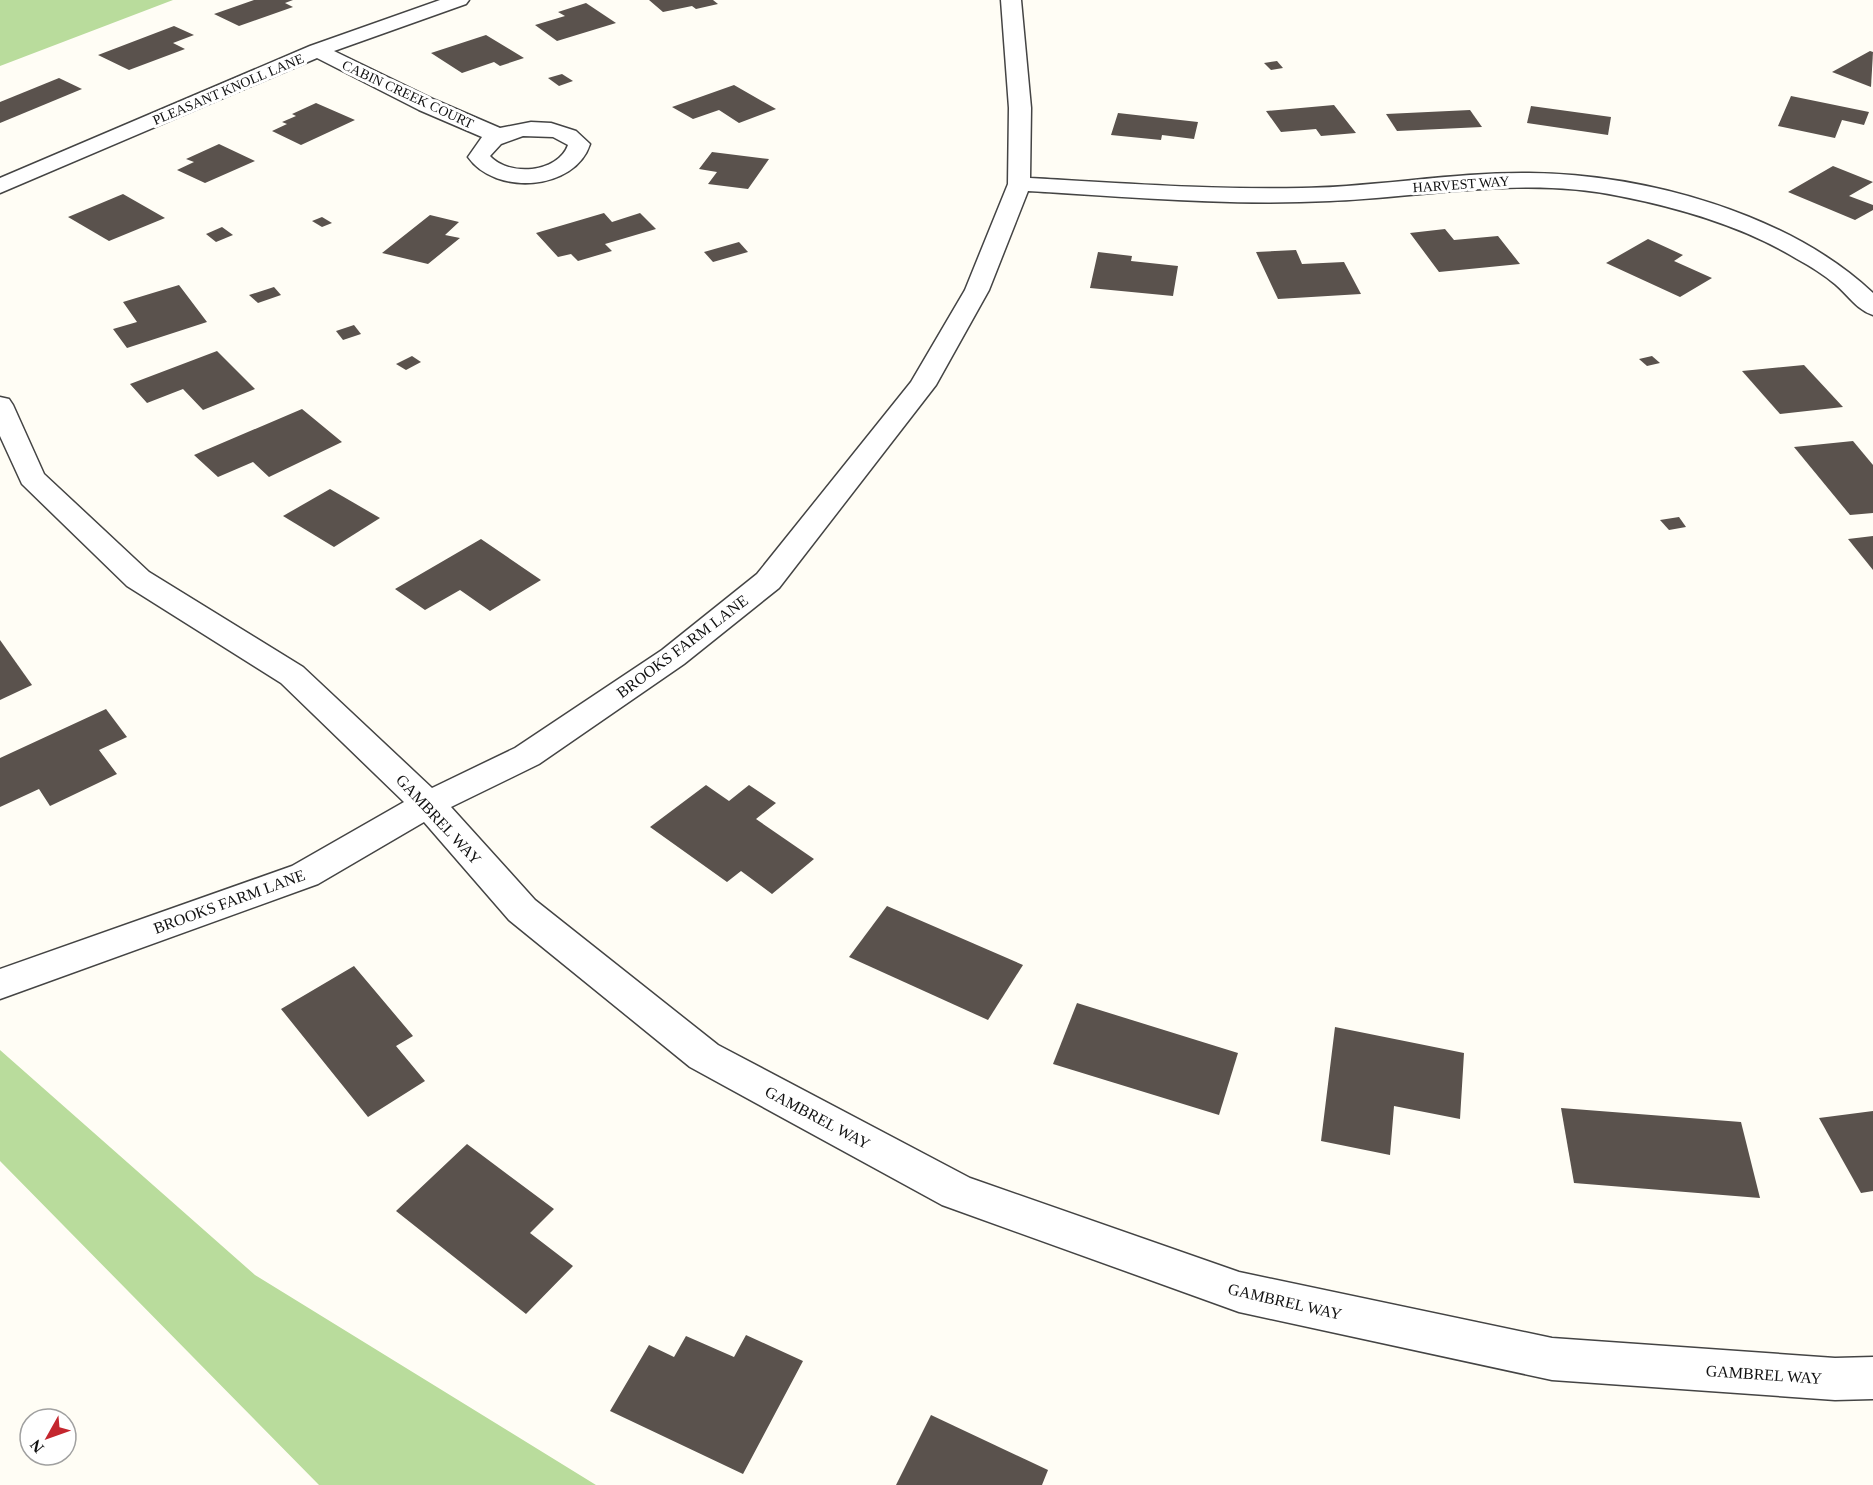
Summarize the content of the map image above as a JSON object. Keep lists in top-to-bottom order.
{
  "streets": {
    "street": [
      "PLEASANT KNOLL LANE",
      "CABIN CREEK COURT",
      "HARVEST WAY",
      "BROOKS FARM LANE",
      "GAMBREL WAY"
    ]
  },
  "crossings": [
    ["PLEASANT KNOLL LANE", "CABIN CREEK COURT"],
    ["HARVEST WAY", "BROOKS FARM LANE"],
    ["BROOKS FARM LANE", "GAMBREL WAY"]
  ],
  "north": "bottom left"
}
